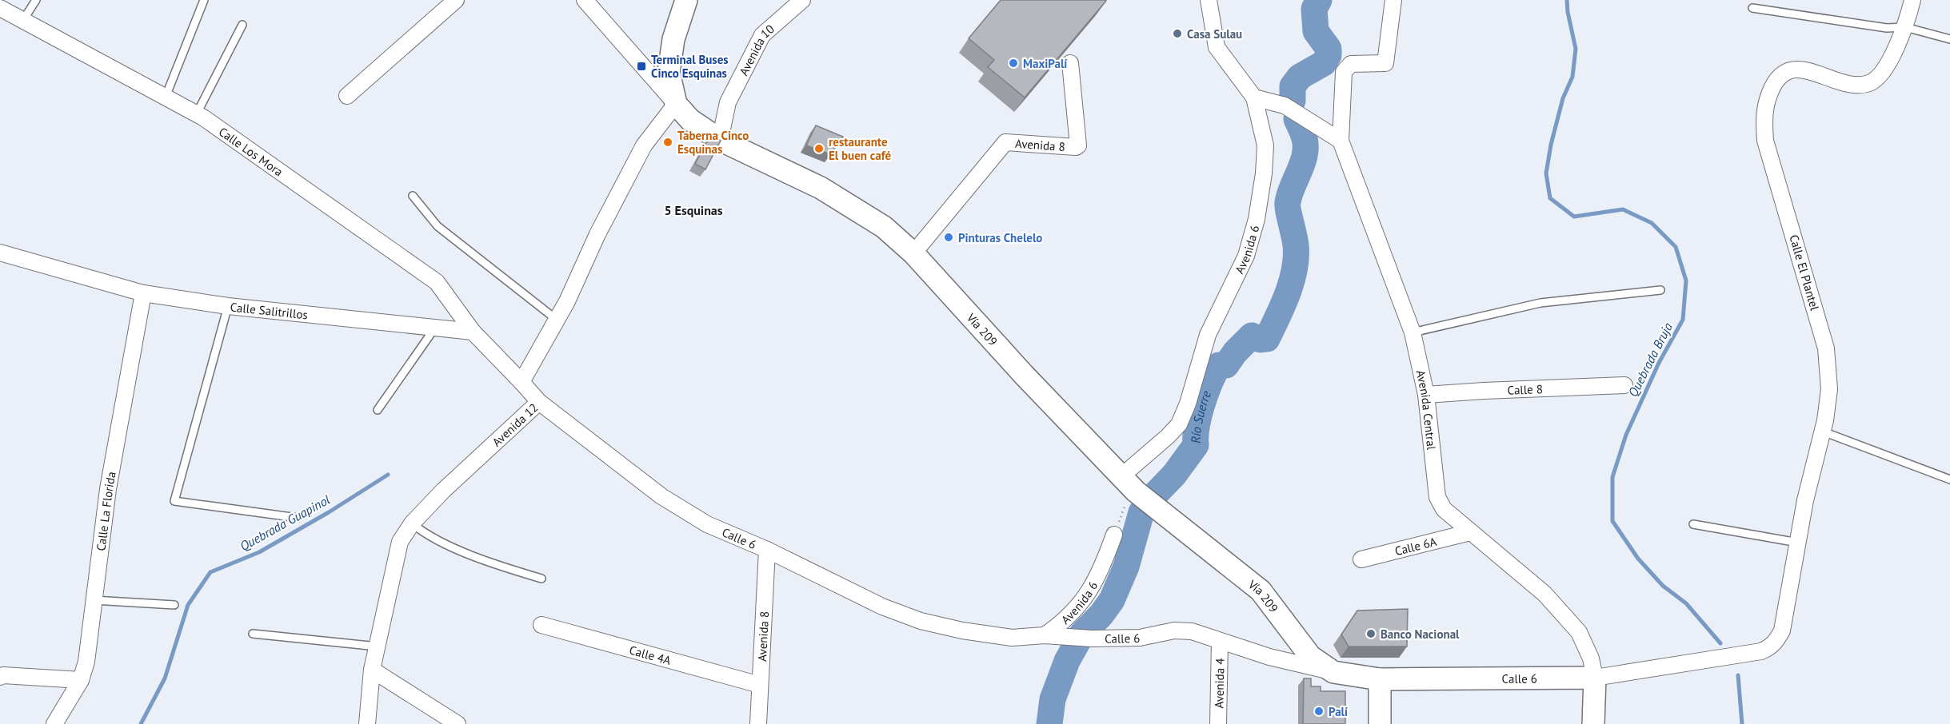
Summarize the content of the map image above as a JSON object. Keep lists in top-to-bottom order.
{
  "streets": {
    "main road": ["Vía 209", "Avenida Central", "Calle 6"],
    "street": [
      "Avenida 10",
      "Avenida 8",
      "Calle Los Mora",
      "Avenida 6",
      "Calle El Plantel",
      "Calle Salitrillos",
      "Calle 8",
      "Avenida 12",
      "Calle La Florida",
      "Calle 6A",
      "Calle 4A",
      "Avenida 4"
    ]
  },
  "crossings": [
    ["Avenida 10", "Vía 209"],
    ["Avenida 8", "Vía 209"],
    ["Avenida 8", "Calle 6"],
    ["Avenida 8", "Calle 4A"],
    ["Calle Los Mora", "Calle Salitrillos"],
    ["Avenida 6", "Vía 209"],
    ["Avenida 6", "Calle 6"],
    ["Calle El Plantel", "Calle 6"],
    ["Calle Salitrillos", "Calle La Florida"],
    ["Vía 209", "Calle 6"],
    ["Calle 8", "Avenida Central"],
    ["Avenida Central", "Calle 6"],
    ["Avenida Central", "Calle 6A"],
    ["Avenida 12", "Calle 6"],
    ["Calle 6", "Avenida 4"]
  ],
  "districts": ["5 Esquinas"],
  "water": ["Quebrada Bruja", "Río Suerre", "Quebrada Guapinol"],
  "places": {
    "other": [
      "Casa Sulau",
      "MaxiPalí",
      "Taberna Cinco Esquinas",
      "restaurante El buen café",
      "Pinturas Chelelo",
      "Banco Nacional",
      "Palí"
    ],
    "transit": ["Terminal Buses Cinco Esquinas"]
  }
}
